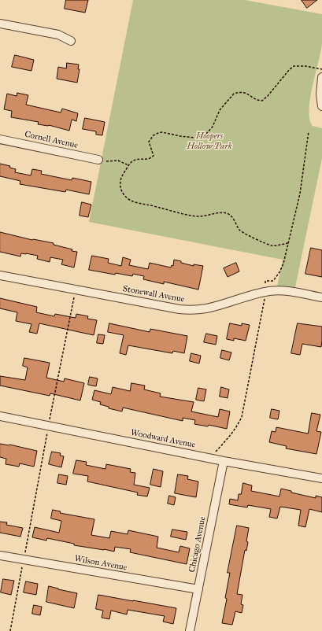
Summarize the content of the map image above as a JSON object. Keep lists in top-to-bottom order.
{
  "streets": {
    "street": [
      "Cornell Avenue",
      "Stonewall Avenue",
      "Woodward Avenue",
      "Chicago Avenue",
      "Wilson Avenue"
    ]
  },
  "crossings": [
    ["Woodward Avenue", "Chicago Avenue"],
    ["Chicago Avenue", "Wilson Avenue"]
  ],
  "parks": ["Hoopers Hollow Park"]
}
